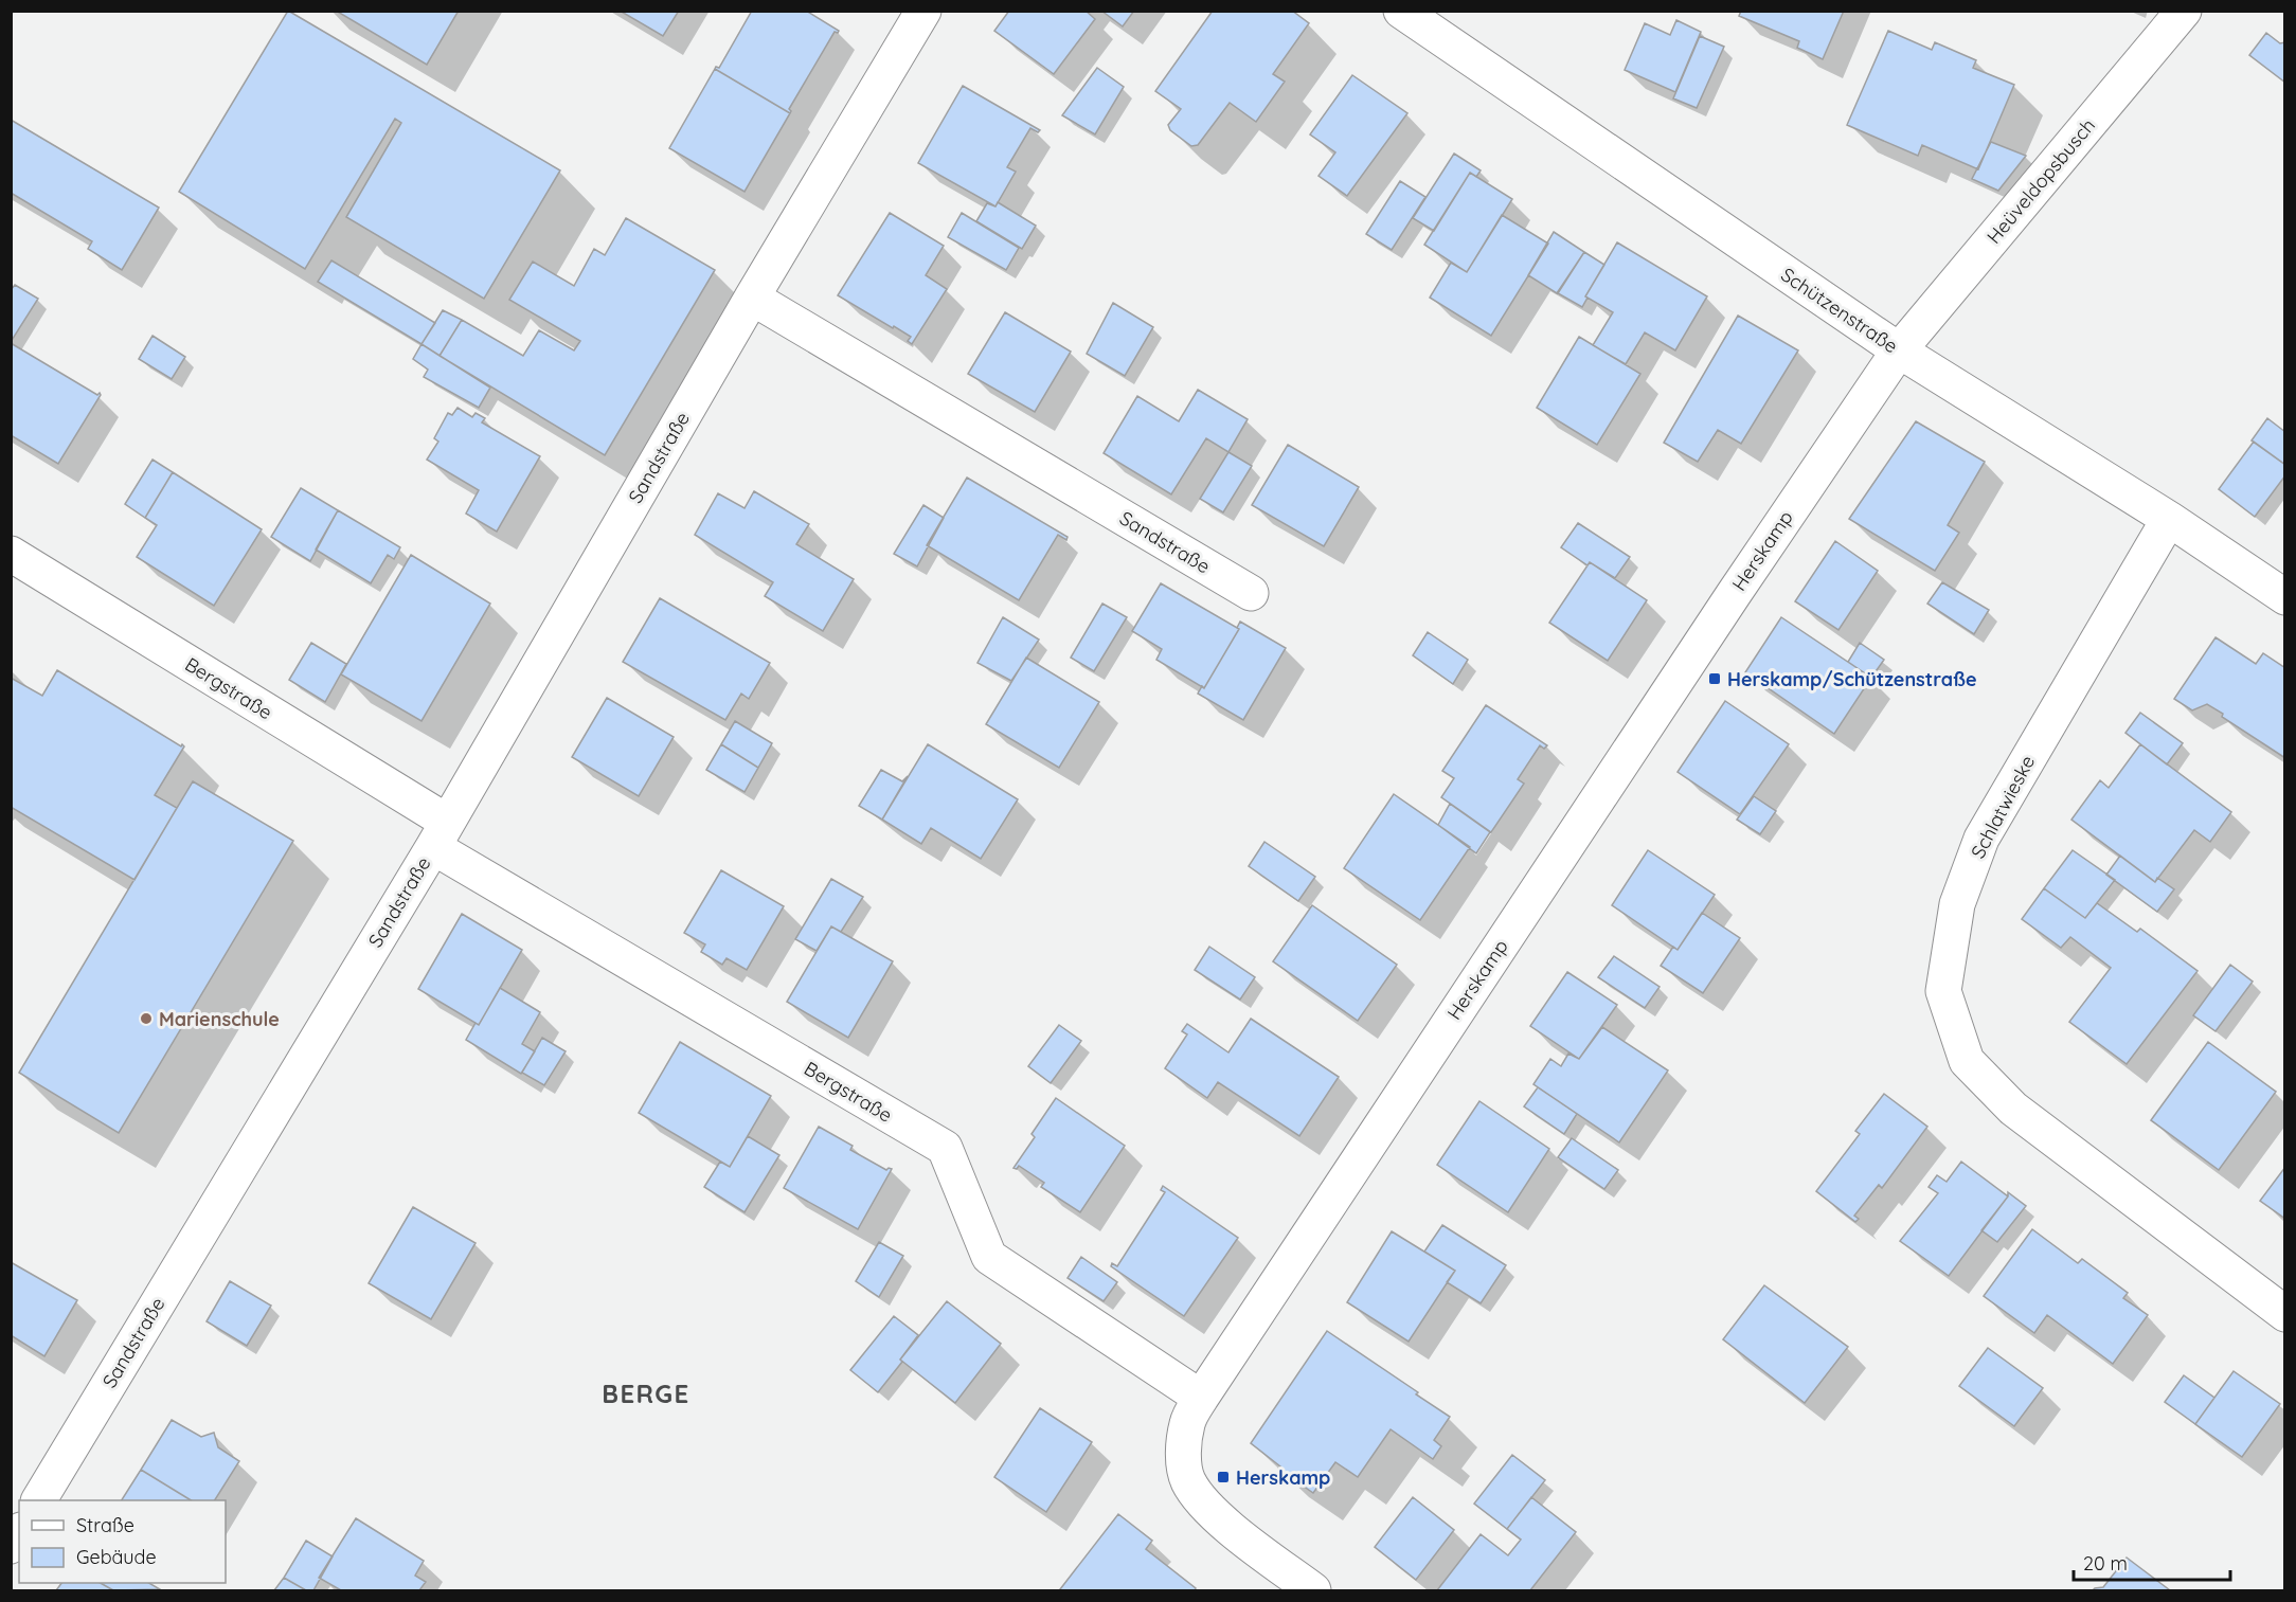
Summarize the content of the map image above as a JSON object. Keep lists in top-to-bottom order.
{
  "streets": {
    "street": [
      "Heüveldopsbusch",
      "Schützenstraße",
      "Sandstraße",
      "Herskamp",
      "Bergstraße",
      "Schlatwieske"
    ]
  },
  "crossings": [
    ["Heüveldopsbusch", "Schützenstraße"],
    ["Heüveldopsbusch", "Herskamp"],
    ["Schützenstraße", "Herskamp"],
    ["Schützenstraße", "Schlatwieske"],
    ["Sandstraße", "Bergstraße"],
    ["Herskamp", "Bergstraße"]
  ],
  "districts": ["BERGE"],
  "places": {
    "transit": ["Herskamp/Schützenstraße", "Herskamp"],
    "other": ["Marienschule"]
  },
  "legend": ["Straße", "Gebäude"],
  "scale_bar": "20 m"
}
